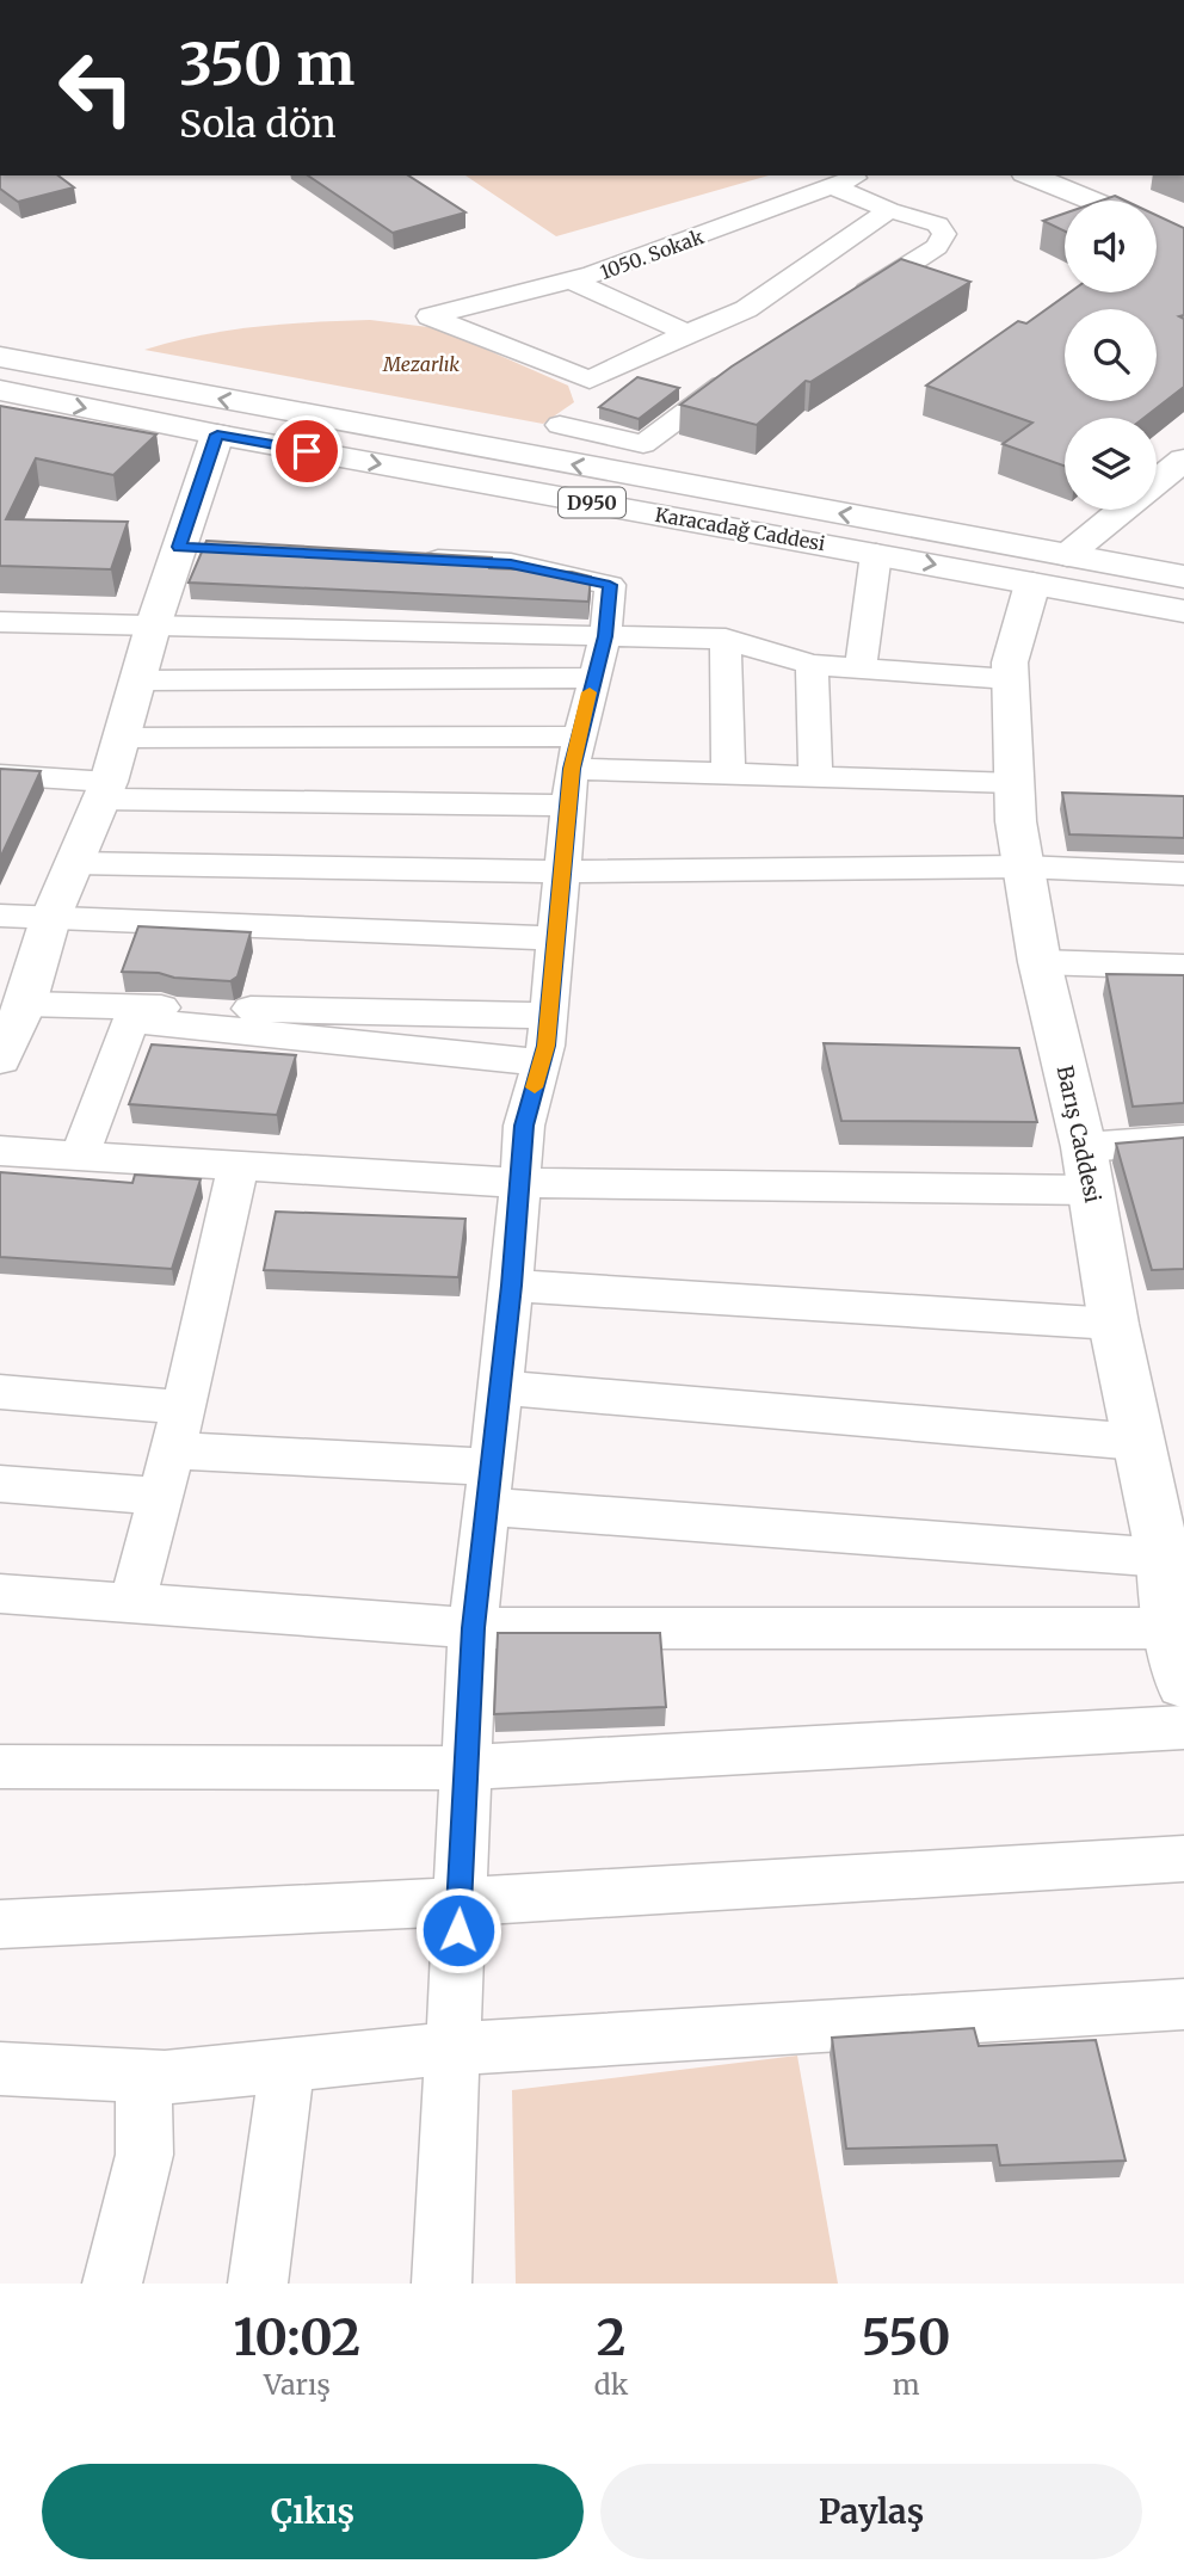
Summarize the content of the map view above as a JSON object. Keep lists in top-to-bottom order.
{
  "streets": {
    "main road": ["D950", "Karacadağ Caddesi", "Barış Caddesi"],
    "street": ["1050. Sokak"]
  },
  "crossings": [
    ["Karacadağ Caddesi", "Barış Caddesi"]
  ],
  "parks": ["Mezarlık"],
  "page": {
    "turn": ["350 m", "Sola dön"],
    "eta": [
      "10:02",
      "Varış",
      "2",
      "dk",
      "550",
      "m"
    ],
    "buttons": ["Çıkış", "Paylaş"]
  }
}
